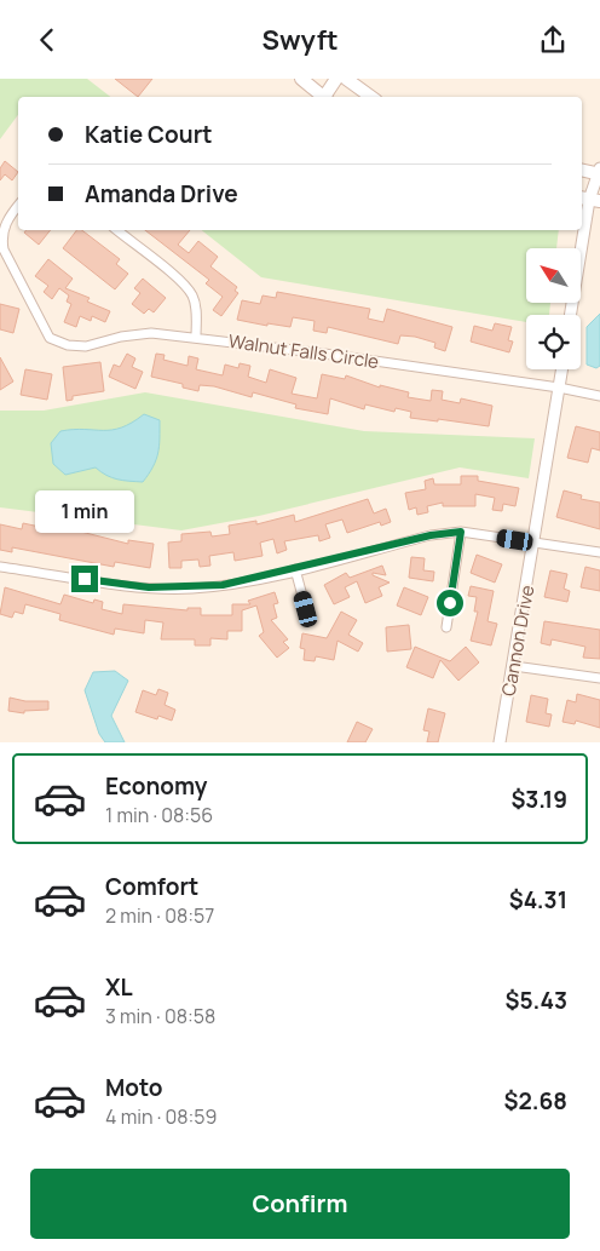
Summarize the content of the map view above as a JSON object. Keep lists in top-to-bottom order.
{
  "streets": {
    "street": ["Walnut Falls Circle", "Cannon Drive"]
  },
  "crossings": [
    ["Walnut Falls Circle", "Cannon Drive"]
  ],
  "north": "top left",
  "page": {
    "header": "Swyft",
    "banner": ["Katie Court", "Amanda Drive"],
    "bubble": "1 min",
    "list": [
      {
        "name": "Economy",
        "note": "1 min · 08:56",
        "value": "$3.19"
      },
      {
        "name": "Comfort",
        "note": "2 min · 08:57",
        "value": "$4.31"
      },
      {
        "name": "XL",
        "note": "3 min · 08:58",
        "value": "$5.43"
      },
      {
        "name": "Moto",
        "note": "4 min · 08:59",
        "value": "$2.68"
      }
    ],
    "buttons": "Confirm"
  }
}
